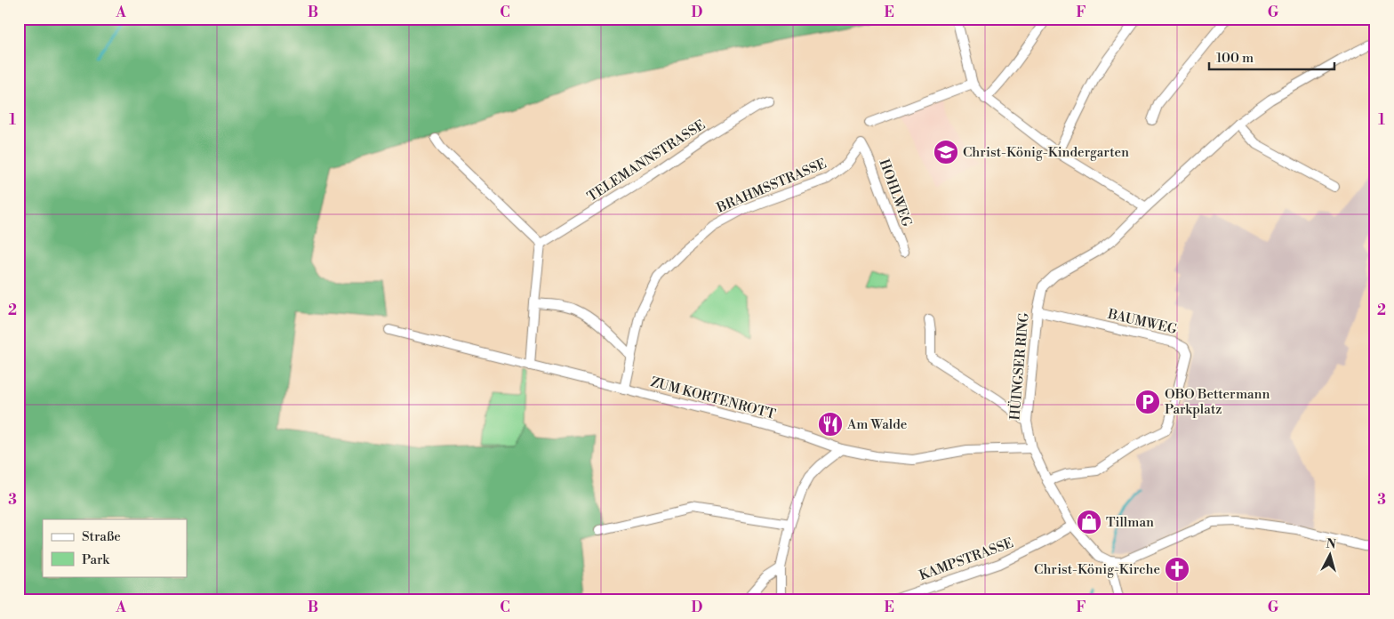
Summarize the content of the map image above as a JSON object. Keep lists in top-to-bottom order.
{
  "streets": {
    "street": [
      "TELEMANNSTRASSE",
      "BRAHMSSTRASSE",
      "HOHLWEG",
      "BAUMWEG",
      "HÜINGSER RING",
      "ZUM KORTENROTT",
      "KAMPSTRASSE"
    ]
  },
  "crossings": [
    ["BRAHMSSTRASSE", "HOHLWEG"],
    ["BRAHMSSTRASSE", "ZUM KORTENROTT"],
    ["BAUMWEG", "HÜINGSER RING"],
    ["HÜINGSER RING", "ZUM KORTENROTT"],
    ["HÜINGSER RING", "KAMPSTRASSE"]
  ],
  "places": {
    "school or university": ["Christ-König-Kindergarten"],
    "parking": ["OBO Bettermann Parkplatz"],
    "restaurant": ["Am Walde"],
    "shop": ["Tillman"],
    "church": ["Christ-König-Kirche"]
  },
  "legend": ["Straße", "Park"],
  "scale_bar": "100 m",
  "north": "top",
  "grid": {
    "columns": [
      "A",
      "B",
      "C",
      "D",
      "E",
      "F",
      "G"
    ],
    "rows": ["1", "2", "3"]
  }
}
